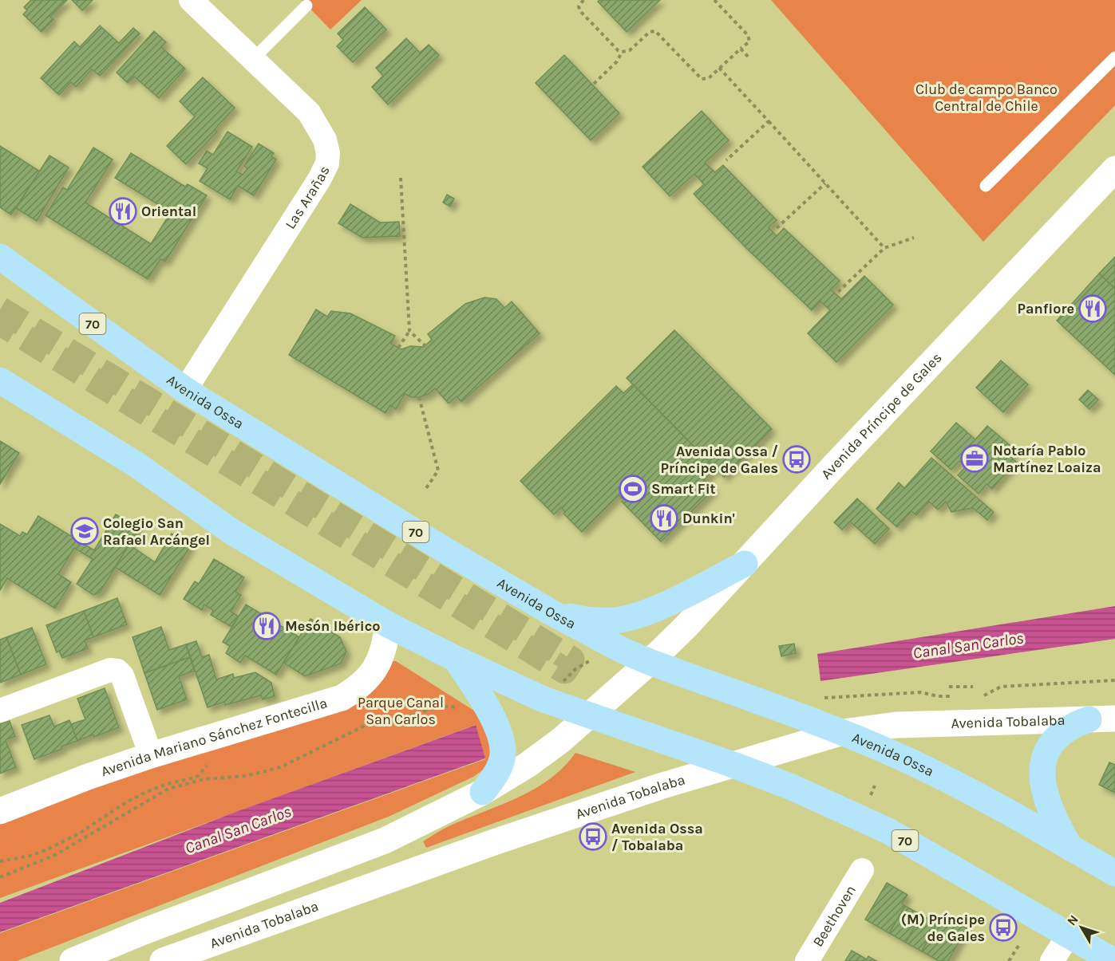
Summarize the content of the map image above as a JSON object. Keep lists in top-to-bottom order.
{
  "streets": {
    "main road": [
      "70",
      "Avenida Ossa",
      "Avenida Príncipe de Gales",
      "Avenida Tobalaba",
      "Avenida Mariano Sánchez Fontecilla"
    ],
    "street": ["Las Arañas", "Beethoven"]
  },
  "crossings": [
    ["Las Arañas", "Avenida Ossa"],
    ["70", "Avenida Tobalaba"],
    ["70", "Avenida Mariano Sánchez Fontecilla"],
    ["Avenida Ossa", "Avenida Príncipe de Gales"],
    ["Avenida Ossa", "Avenida Tobalaba"]
  ],
  "water": ["Canal San Carlos"],
  "parks": ["Club de campo Banco Central de Chile", "Parque Canal San Carlos"],
  "places": {
    "restaurant": [
      "Oriental",
      "Panfiore",
      "Dunkin'",
      "Mesón Ibérico"
    ],
    "office": ["Notaría Pablo Martínez Loaiza"],
    "bus stop": ["Avenida Ossa / Príncipe de Gales", "Avenida Ossa / Tobalaba", "(M) Príncipe de Gales"],
    "sports": ["Smart Fit"],
    "school or university": ["Colegio San Rafael Arcángel"]
  },
  "north": "top left"
}
